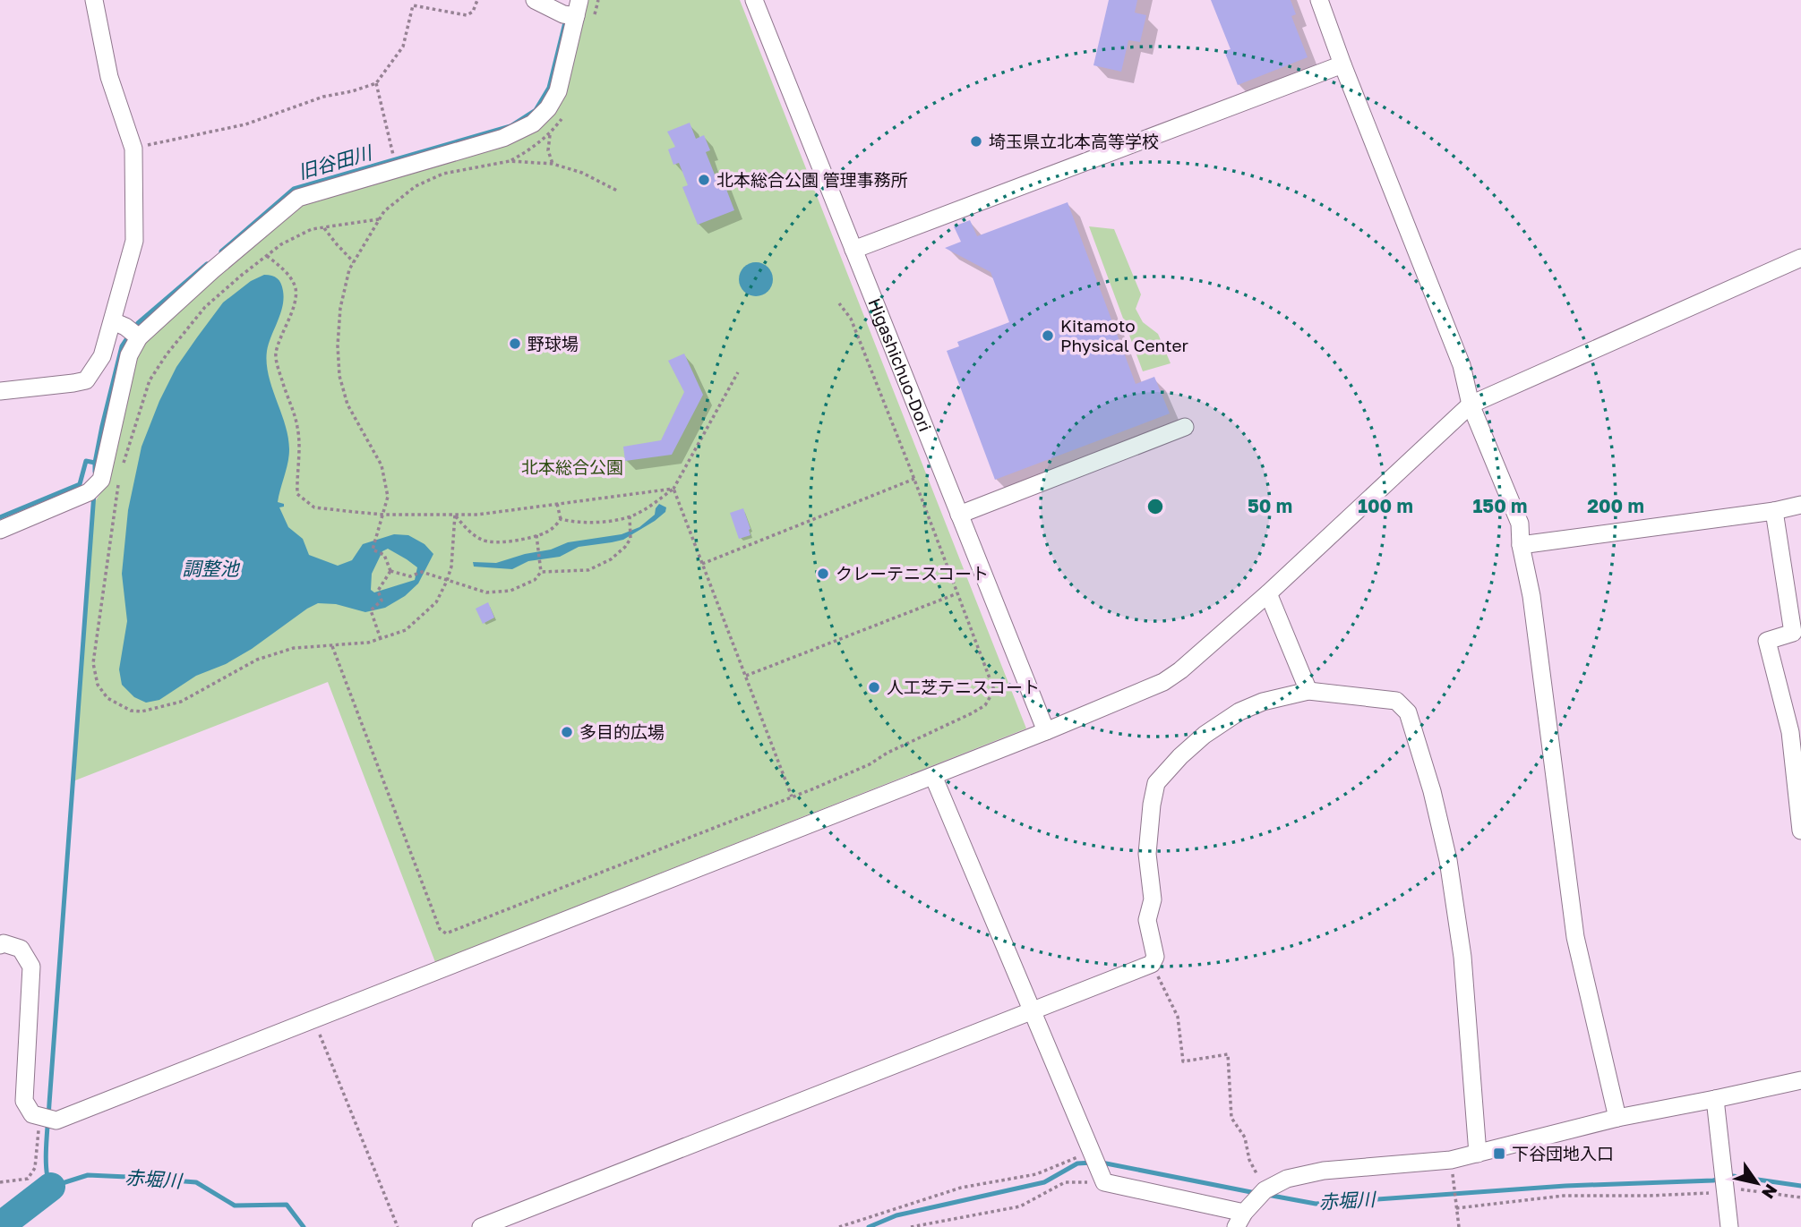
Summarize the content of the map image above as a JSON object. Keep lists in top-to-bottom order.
{
  "streets": {
    "street": ["Higashichuo-Dori"]
  },
  "water": ["旧谷田川", "調整池", "赤堀川"],
  "parks": ["北本総合公園"],
  "places": {
    "other": [
      "埼玉県立北本高等学校",
      "北本総合公園 管理事務所",
      "Kitamoto Physical Center",
      "野球場",
      "クレーテニスコート",
      "人工芝テニスコート",
      "多目的広場"
    ],
    "transit": ["下谷団地入口"]
  },
  "north": "bottom right",
  "rings": [
    "50 m",
    "100 m",
    "150 m",
    "200 m"
  ]
}
